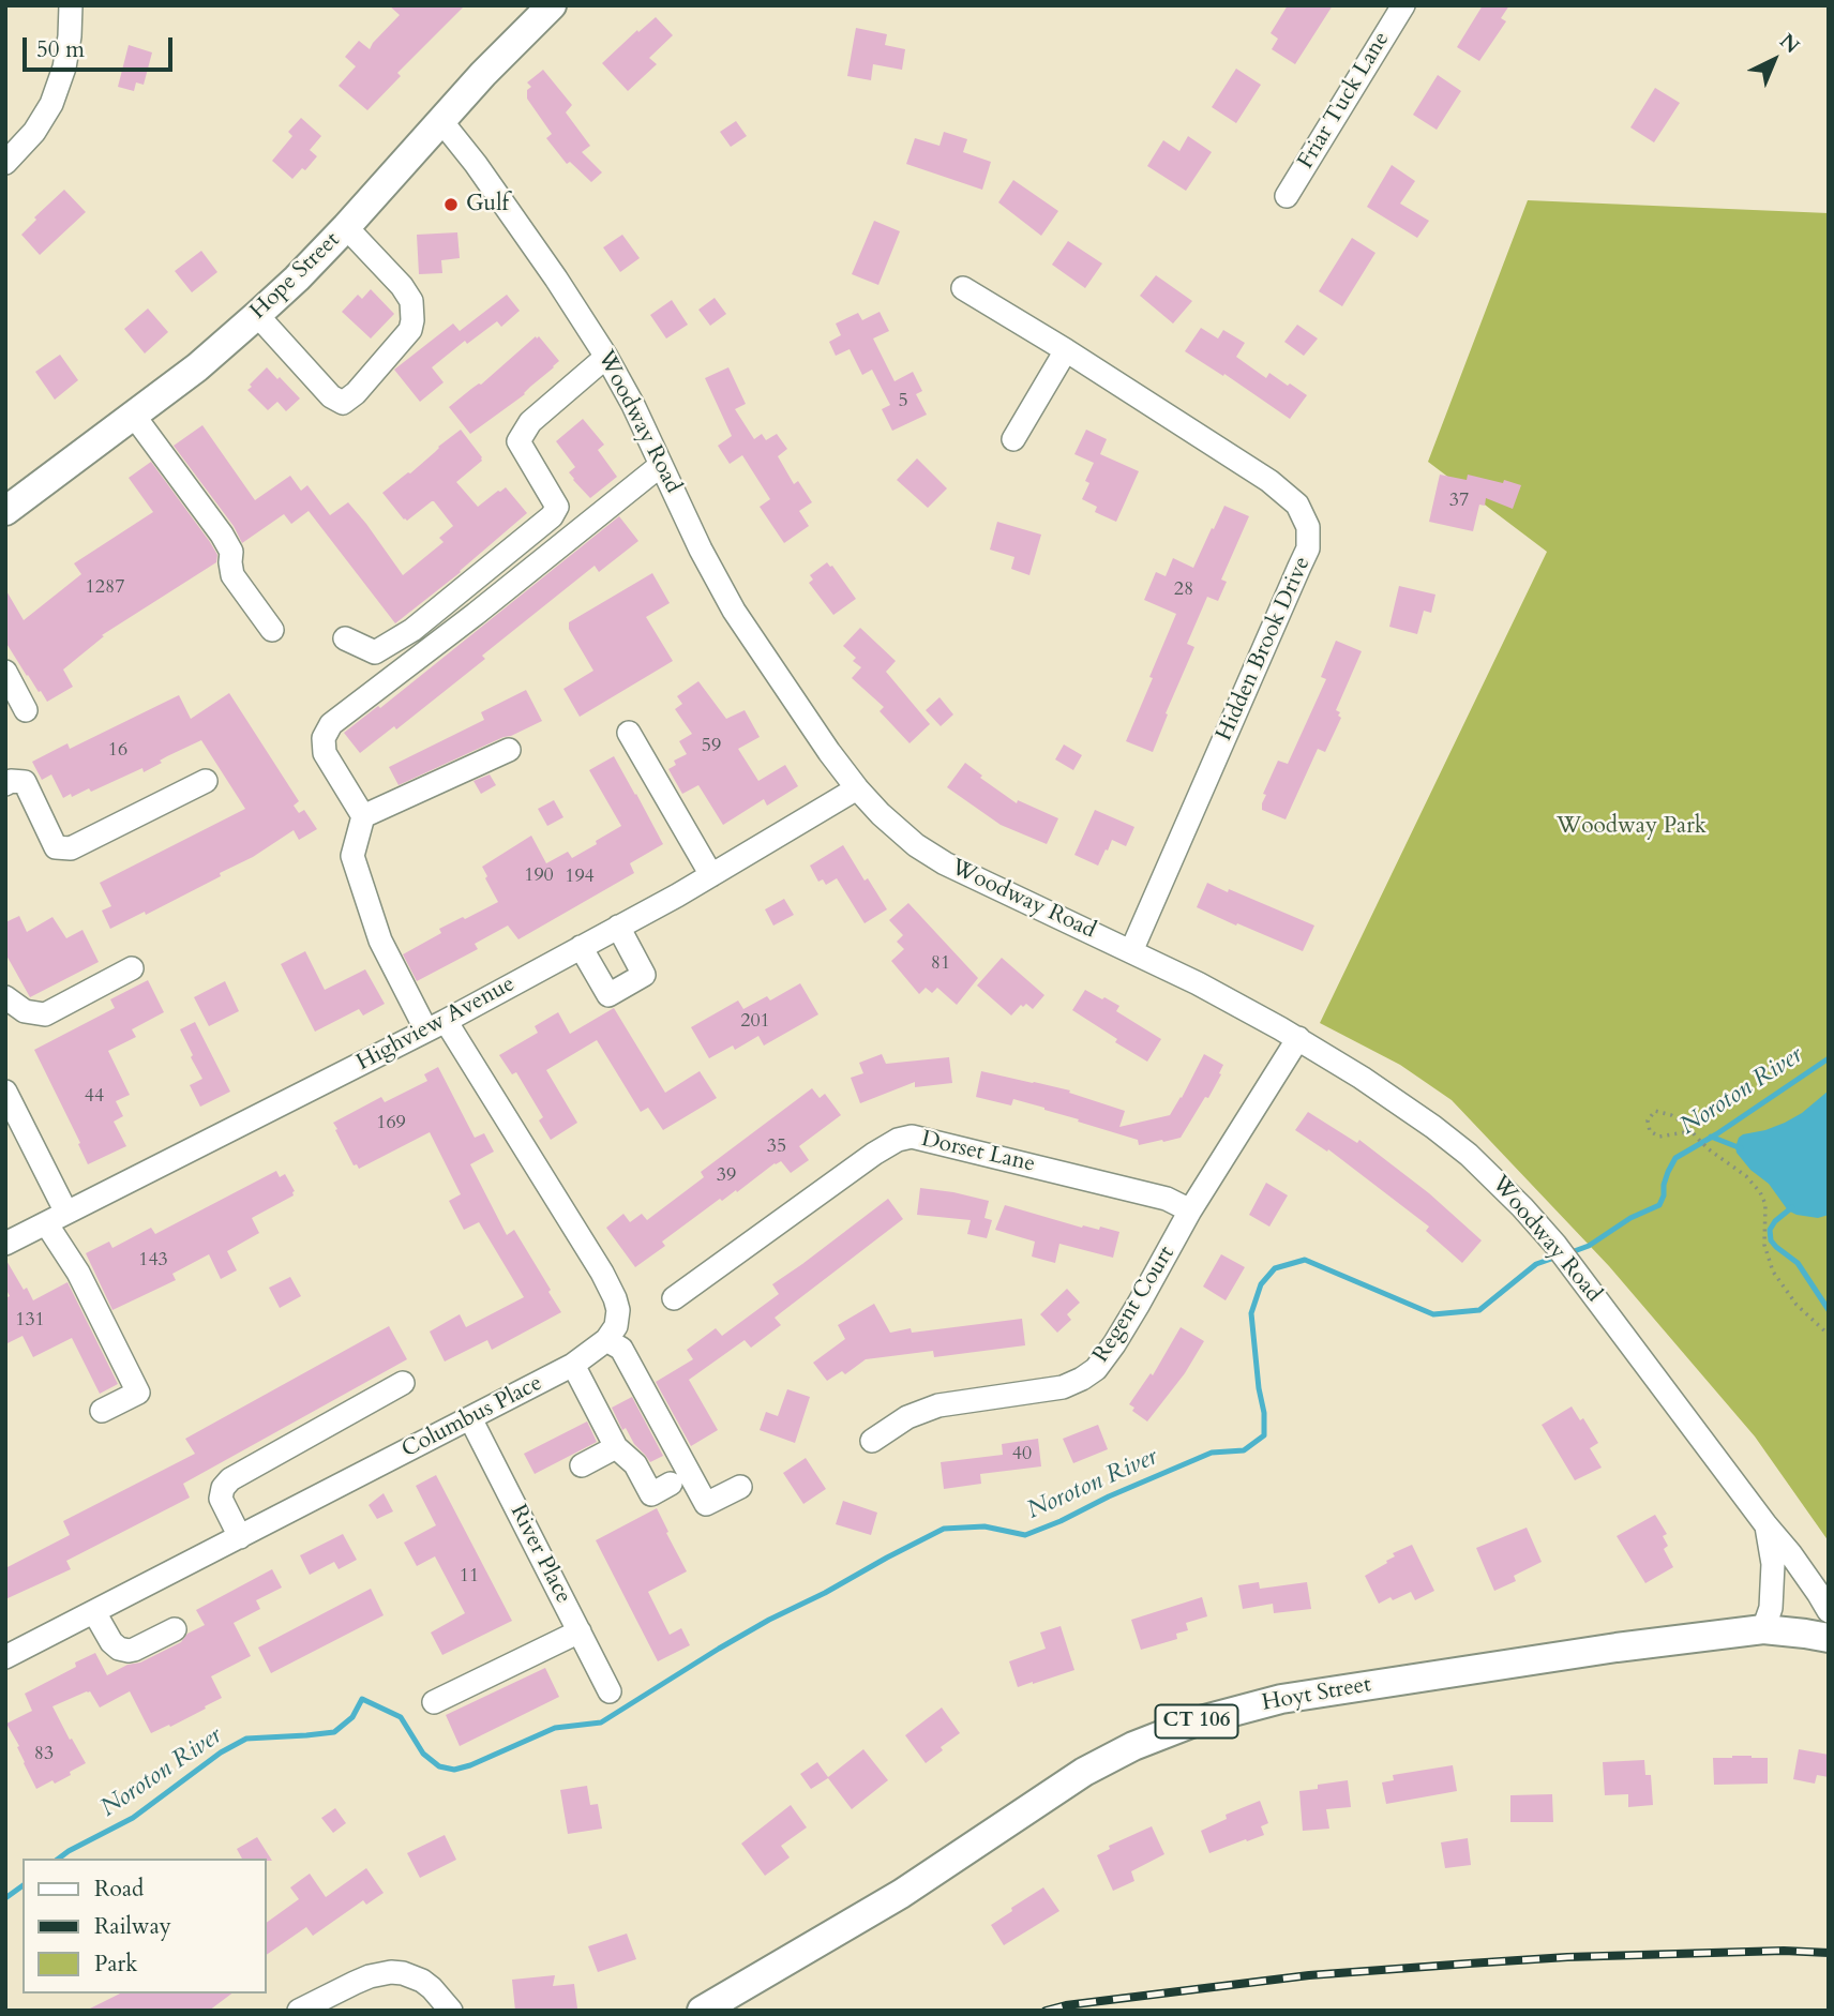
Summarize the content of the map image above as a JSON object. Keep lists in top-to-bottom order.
{
  "streets": {
    "main road": ["Hope Street", "Hoyt Street", "CT 106"],
    "street": [
      "Friar Tuck Lane",
      "Woodway Road",
      "Hidden Brook Drive",
      "Highview Avenue",
      "Dorset Lane",
      "Regent Court",
      "Columbus Place",
      "River Place"
    ]
  },
  "crossings": [
    ["Hope Street", "Woodway Road"],
    ["Woodway Road", "Hidden Brook Drive"],
    ["Woodway Road", "Highview Avenue"],
    ["Woodway Road", "Regent Court"],
    ["Woodway Road", "Hoyt Street"],
    ["Dorset Lane", "Regent Court"],
    ["Columbus Place", "River Place"]
  ],
  "water": ["Noroton River"],
  "parks": ["Woodway Park"],
  "places": ["Gulf"],
  "house_numbers": [
    "5",
    "37",
    "1287",
    "28",
    "59",
    "16",
    "190",
    "194",
    "81",
    "201",
    "44",
    "169",
    "35",
    "39",
    "143",
    "131",
    "40",
    "11",
    "83"
  ],
  "legend": ["Road", "Railway", "Park"],
  "scale_bar": "50 m",
  "north": "top right"
}
